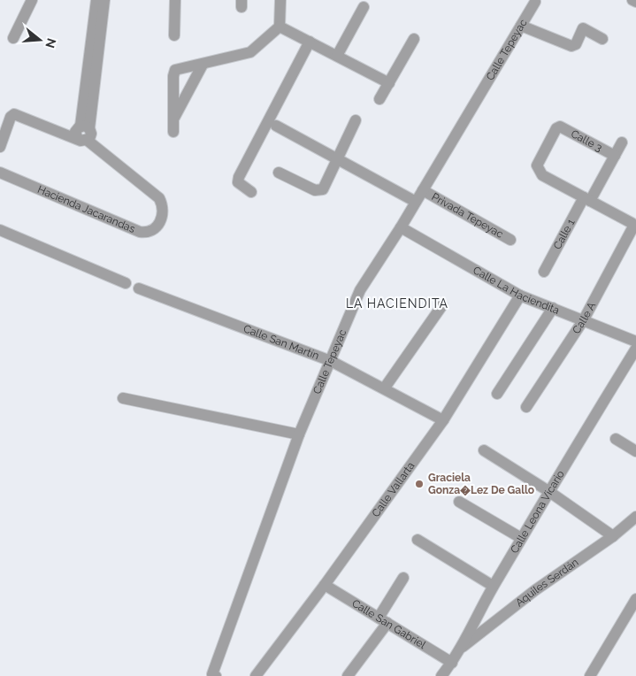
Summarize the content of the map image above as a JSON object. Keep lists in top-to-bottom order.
{
  "streets": {
    "street": [
      "Calle Tepeyac",
      "Calle 3",
      "Hacienda Jacarandas",
      "Privada Tepeyac",
      "Calle 1",
      "Calle La Haciendita",
      "Calle A",
      "Calle San Martín",
      "Calle Vallarta",
      "Calle Leona Vicario",
      "Aquiles Serdán",
      "Calle San Gabriel"
    ]
  },
  "crossings": [
    ["Calle Tepeyac", "Privada Tepeyac"],
    ["Calle Tepeyac", "Calle La Haciendita"],
    ["Calle Tepeyac", "Calle San Martín"],
    ["Calle 3", "Calle 1"],
    ["Calle 3", "Calle A"],
    ["Calle 1", "Calle A"],
    ["Calle La Haciendita", "Calle A"],
    ["Calle La Haciendita", "Calle Vallarta"],
    ["Calle San Martín", "Calle Vallarta"],
    ["Calle Vallarta", "Calle San Gabriel"],
    ["Calle Leona Vicario", "Aquiles Serdán"],
    ["Calle Leona Vicario", "Calle San Gabriel"]
  ],
  "districts": ["LA HACIENDITA"],
  "places": ["Graciela Gonza�Lez De Gallo"],
  "north": "right"
}
